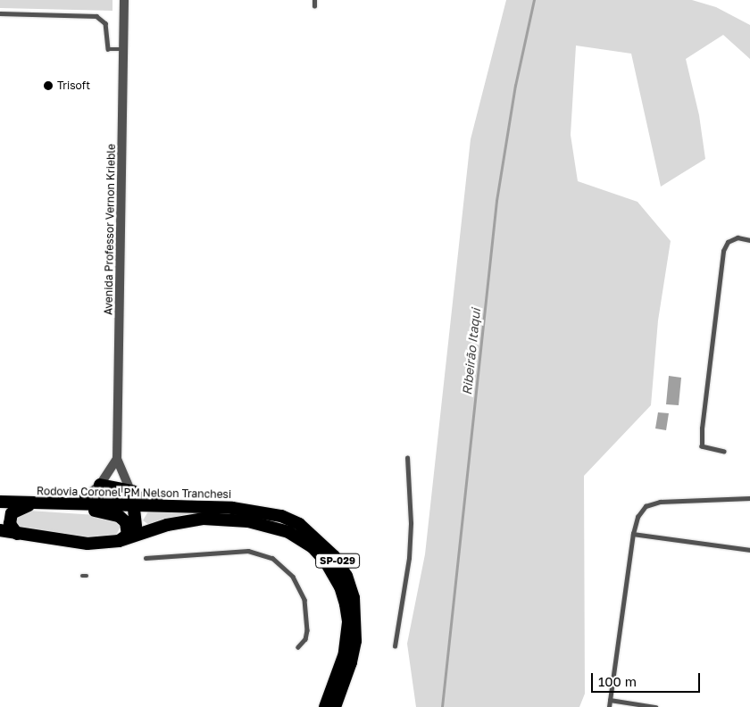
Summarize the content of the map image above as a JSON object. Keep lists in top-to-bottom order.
{
  "streets": {
    "highway": ["Rodovia Coronel PM Nelson Tranchesi", "SP-029"],
    "street": ["Avenida Professor Vernon Krieble"]
  },
  "crossings": [
    ["Avenida Professor Vernon Krieble", "Rodovia Coronel PM Nelson Tranchesi"],
    ["Avenida Professor Vernon Krieble", "SP-029"],
    ["Rodovia Coronel PM Nelson Tranchesi", "SP-029"]
  ],
  "water": ["Ribeirão Itaqui"],
  "places": ["Trisoft"],
  "scale_bar": "100 m"
}
